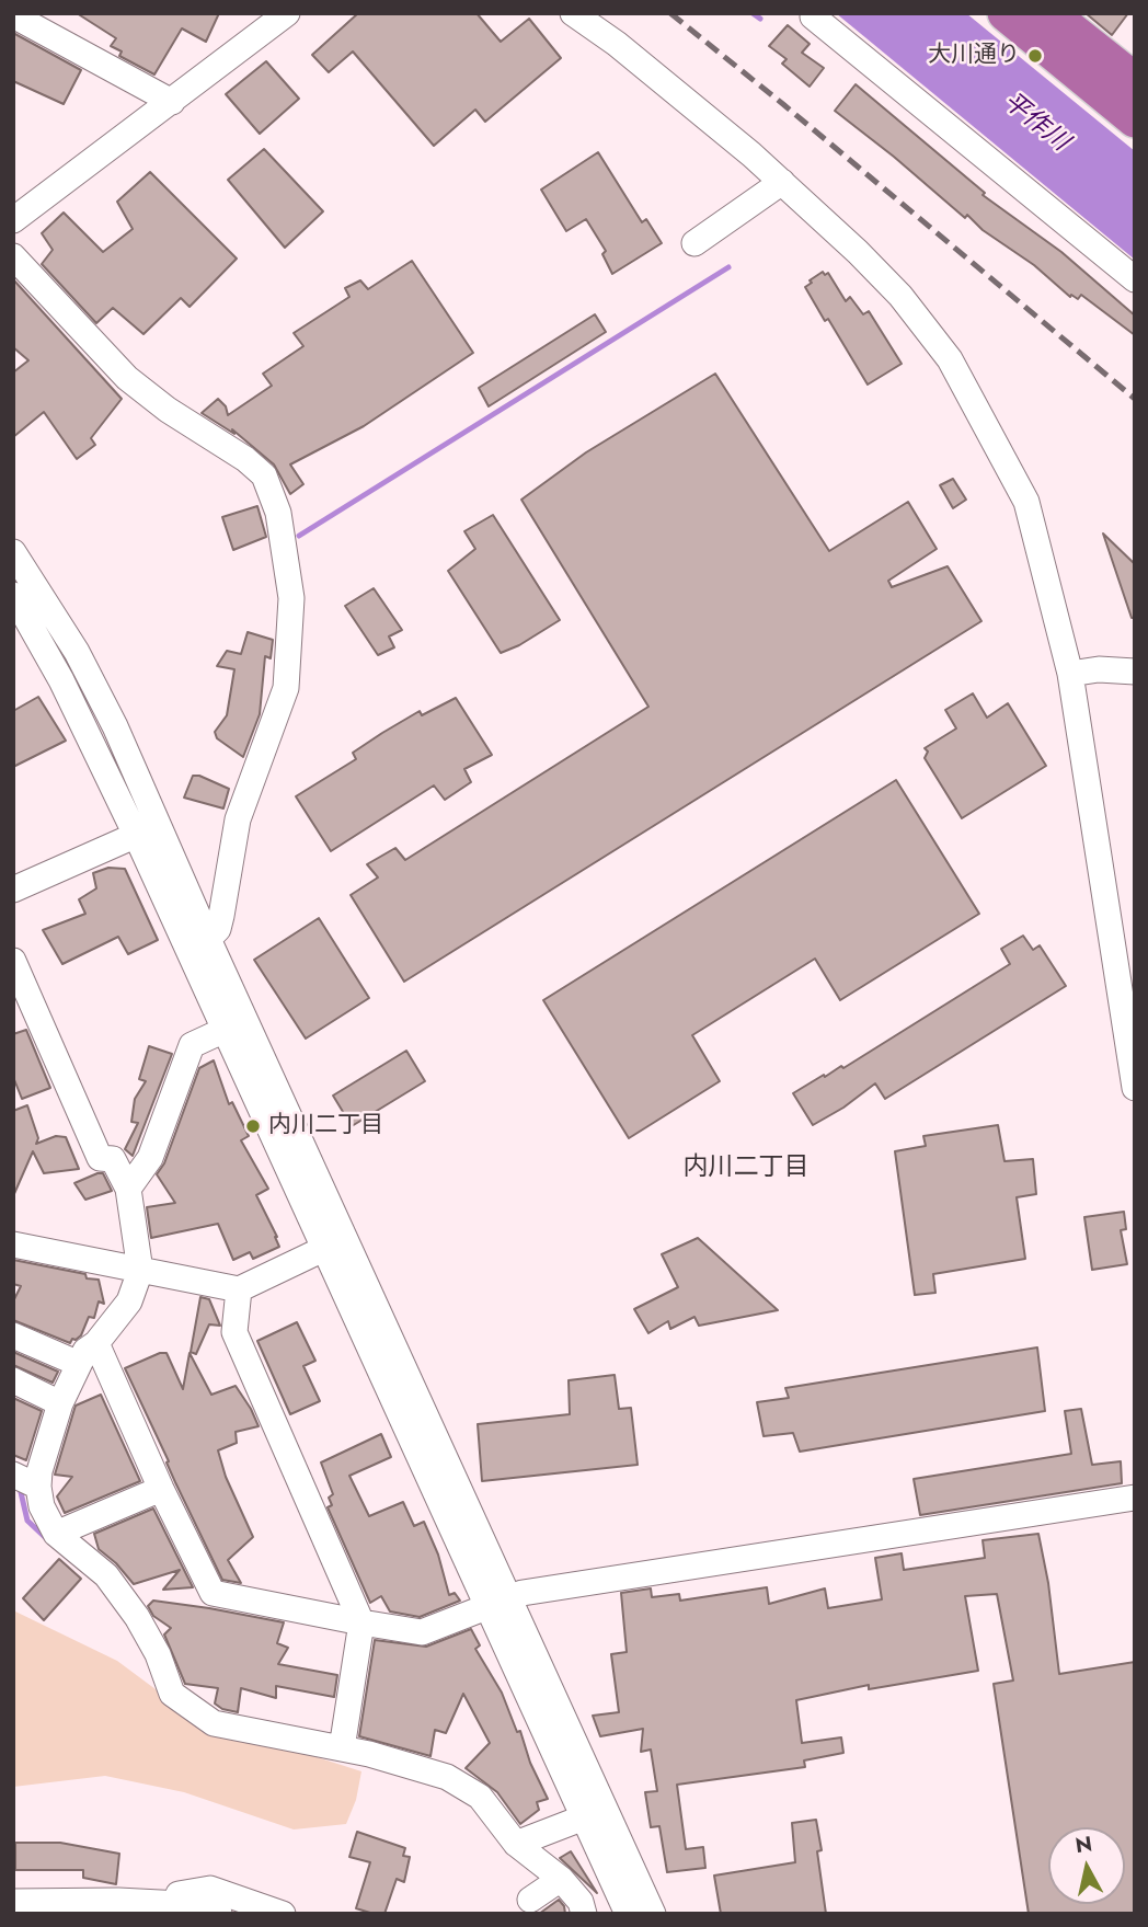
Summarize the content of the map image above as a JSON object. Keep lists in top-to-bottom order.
{
  "districts": ["内川二丁目"],
  "water": ["平作川"],
  "places": ["大川通り", "内川二丁目"],
  "north": "top"
}
